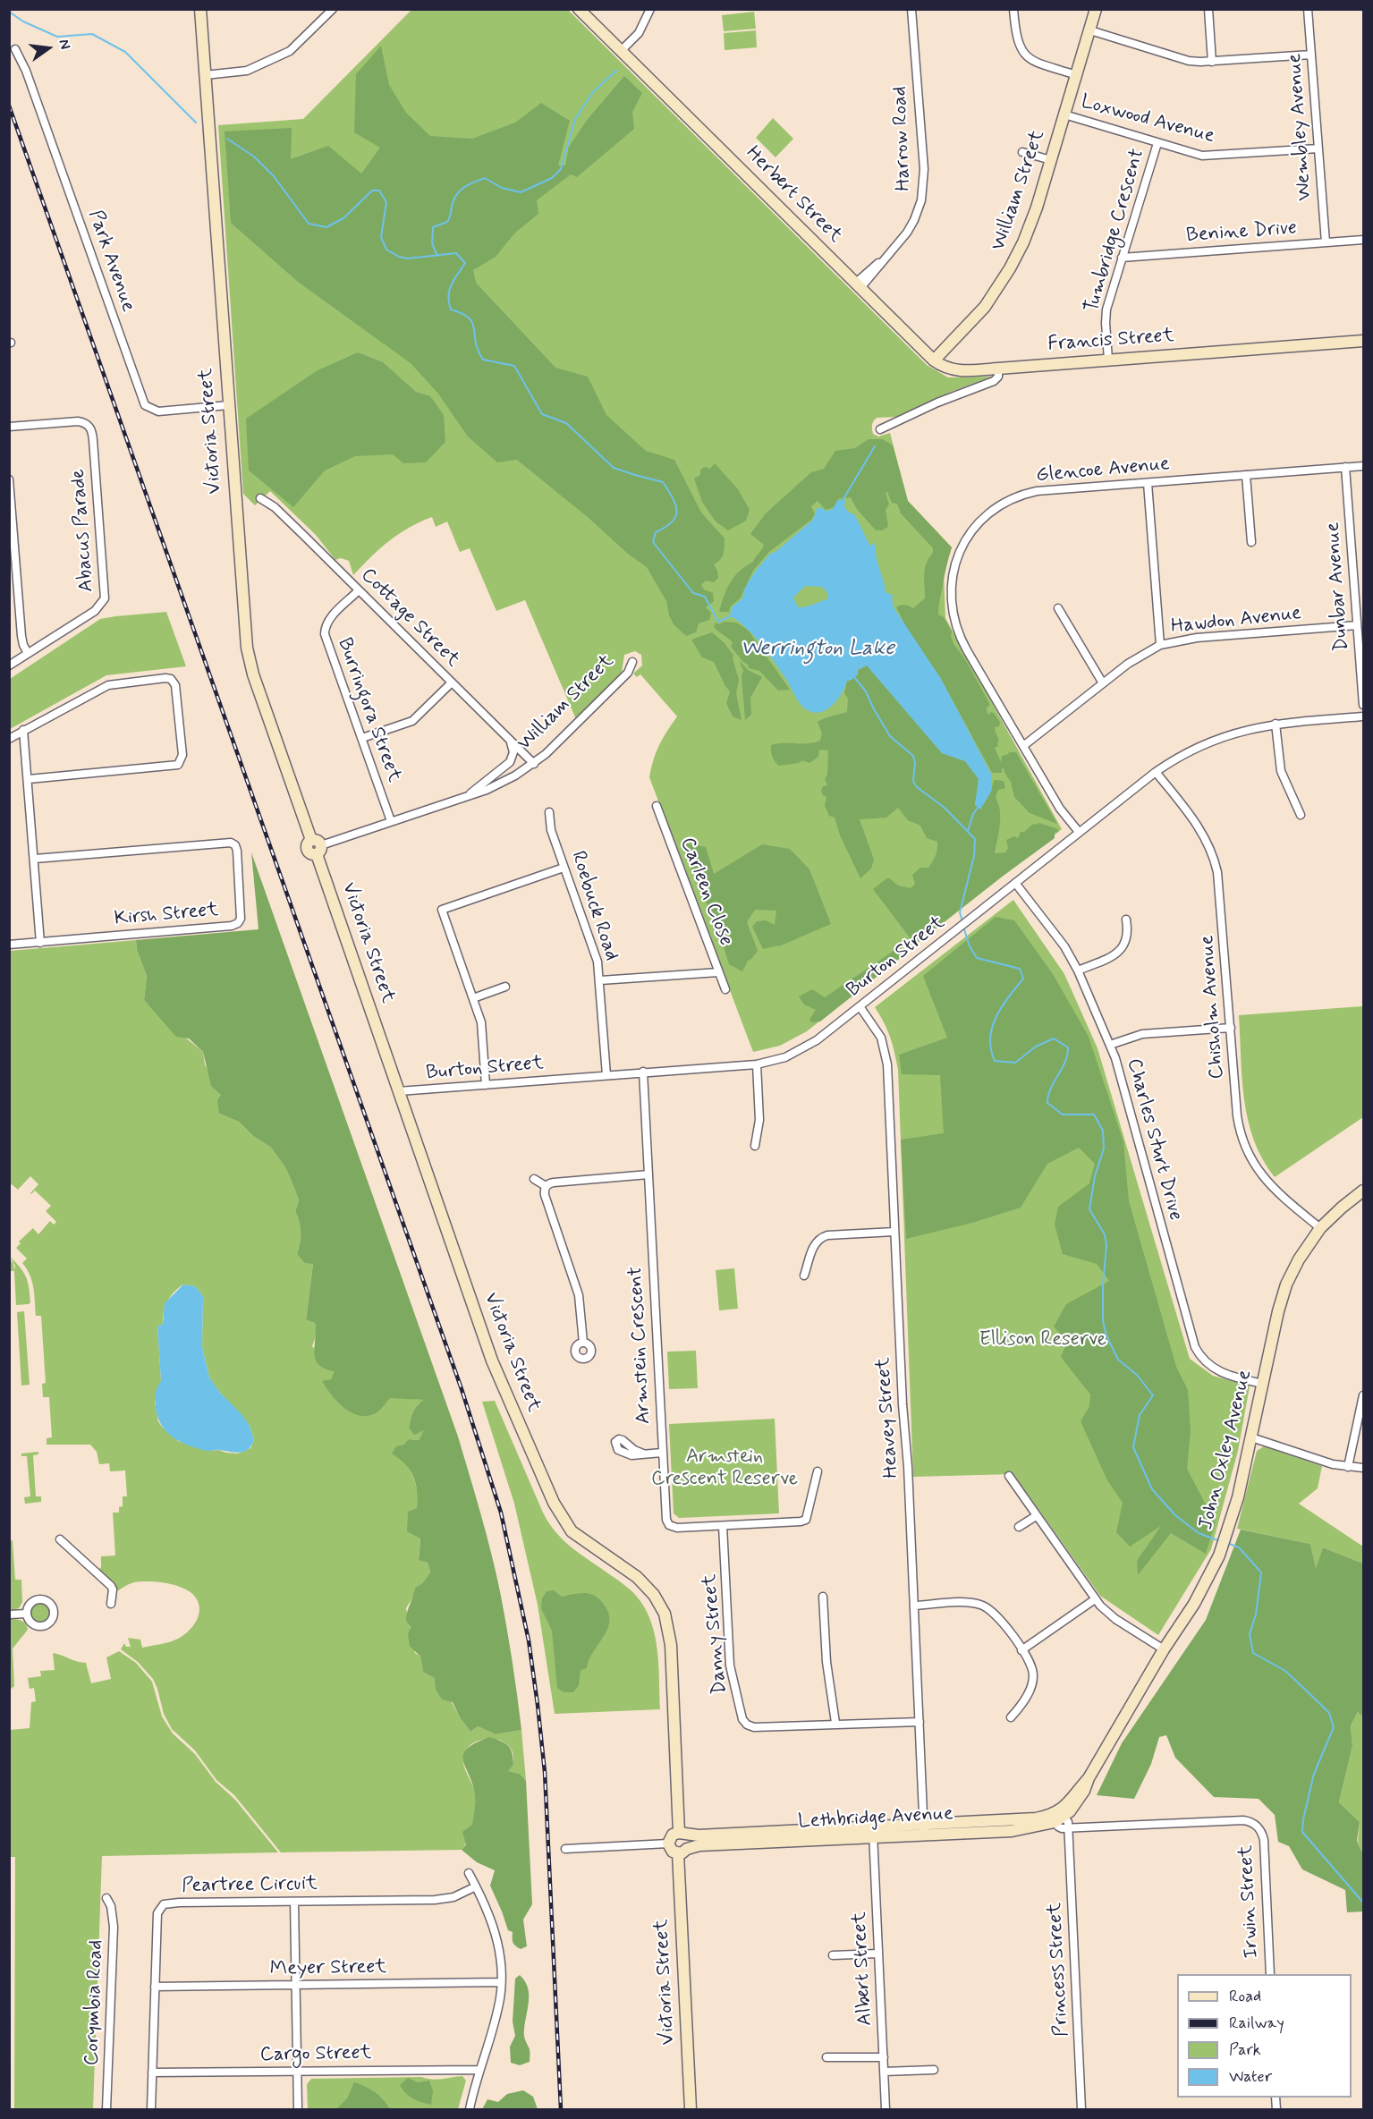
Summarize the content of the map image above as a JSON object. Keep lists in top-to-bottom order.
{
  "streets": {
    "street": [
      "Loxwood Avenue",
      "Wembley Avenue",
      "Harrow Road",
      "William Street",
      "Herbert Street",
      "Tumbridge Crescent",
      "Benine Drive",
      "Park Avenue",
      "Francis Street",
      "Victoria Street",
      "Glencoe Avenue",
      "Abacus Parade",
      "Dunbar Avenue",
      "Cottage Street",
      "Hawdon Avenue",
      "Burringora Street",
      "Carleen Close",
      "Roebuck Road",
      "Kirsh Street",
      "Burton Street",
      "Chisholm Avenue",
      "Charles Sturt Drive",
      "Armstein Crescent",
      "Heavey Street",
      "John Oxley Avenue",
      "Danny Street",
      "Lethbridge Avenue",
      "Peartree Circuit",
      "Irwin Street",
      "Meyer Street",
      "Albert Street",
      "Princess Street",
      "Corymbia Road",
      "Cargo Street"
    ]
  },
  "crossings": [
    ["Loxwood Avenue", "Wembley Avenue"],
    ["Loxwood Avenue", "William Street"],
    ["Loxwood Avenue", "Tumbridge Crescent"],
    ["Wembley Avenue", "Benine Drive"],
    ["Harrow Road", "Herbert Street"],
    ["William Street", "Herbert Street"],
    ["William Street", "Victoria Street"],
    ["William Street", "Cottage Street"],
    ["William Street", "Burringora Street"],
    ["Herbert Street", "Francis Street"],
    ["Tumbridge Crescent", "Benine Drive"],
    ["Tumbridge Crescent", "Francis Street"],
    ["Park Avenue", "Victoria Street"],
    ["Victoria Street", "Burton Street"],
    ["Victoria Street", "Lethbridge Avenue"],
    ["Glencoe Avenue", "Dunbar Avenue"],
    ["Glencoe Avenue", "Hawdon Avenue"],
    ["Glencoe Avenue", "Burton Street"],
    ["Dunbar Avenue", "Hawdon Avenue"],
    ["Cottage Street", "Burringora Street"],
    ["Roebuck Road", "Burton Street"],
    ["Burton Street", "Chisholm Avenue"],
    ["Burton Street", "Charles Sturt Drive"],
    ["Burton Street", "Armstein Crescent"],
    ["Burton Street", "Heavey Street"],
    ["Chisholm Avenue", "John Oxley Avenue"],
    ["Charles Sturt Drive", "John Oxley Avenue"],
    ["Armstein Crescent", "Danny Street"],
    ["Heavey Street", "Danny Street"],
    ["Heavey Street", "Lethbridge Avenue"],
    ["John Oxley Avenue", "Lethbridge Avenue"],
    ["John Oxley Avenue", "Princess Street"],
    ["Lethbridge Avenue", "Irwin Street"],
    ["Lethbridge Avenue", "Albert Street"],
    ["Lethbridge Avenue", "Princess Street"],
    ["Peartree Circuit", "Meyer Street"],
    ["Peartree Circuit", "Cargo Street"]
  ],
  "water": ["Werrington Lake"],
  "parks": ["Ellison Reserve", "Armstein Crescent Reserve"],
  "legend": [
    "Road",
    "Railway",
    "Park",
    "Water"
  ],
  "north": "right"
}
